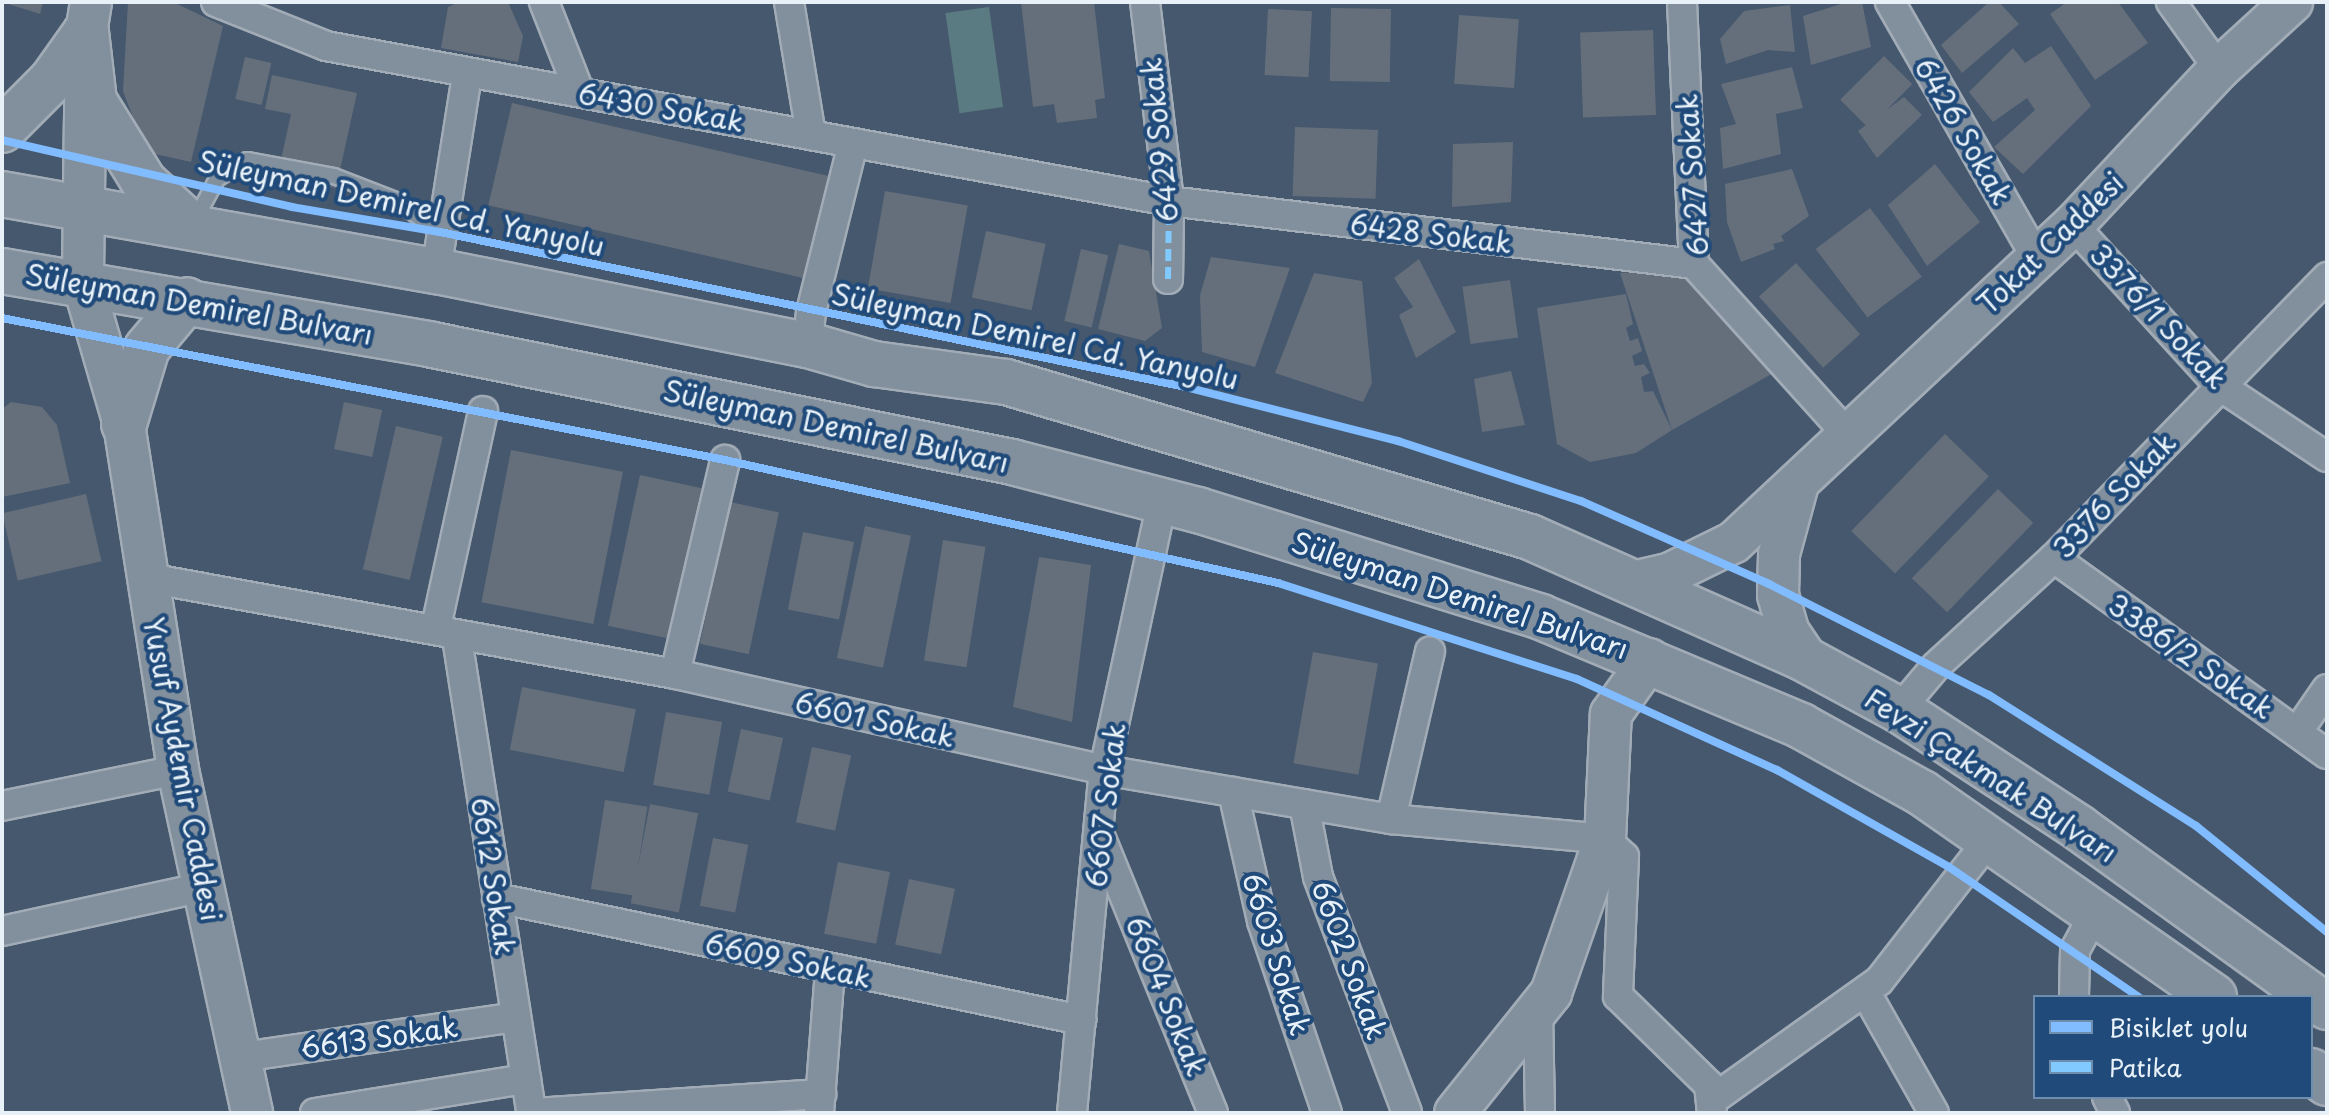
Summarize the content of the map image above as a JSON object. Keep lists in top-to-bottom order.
{
  "streets": {
    "main road": ["Süleyman Demirel Bulvarı", "Fevzi Çakmak Bulvarı"],
    "street": [
      "6430 Sokak",
      "6426 Sokak",
      "6429 Sokak",
      "6427 Sokak",
      "6428 Sokak",
      "Tokat Caddesi",
      "3376/1 Sokak",
      "3376 Sokak",
      "3386/2 Sokak",
      "6601 Sokak",
      "Yusuf Aydemir Caddesi",
      "6607 Sokak",
      "6612 Sokak",
      "6603 Sokak",
      "6609 Sokak",
      "6602 Sokak",
      "6604 Sokak",
      "6613 Sokak"
    ],
    "cycle path": ["Süleyman Demirel Cd. Yanyolu"]
  },
  "crossings": [
    ["6430 Sokak", "6429 Sokak"],
    ["6430 Sokak", "6428 Sokak"],
    ["6426 Sokak", "Tokat Caddesi"],
    ["6429 Sokak", "6428 Sokak"],
    ["6427 Sokak", "6428 Sokak"],
    ["6427 Sokak", "Tokat Caddesi"],
    ["Tokat Caddesi", "3376/1 Sokak"],
    ["Tokat Caddesi", "Fevzi Çakmak Bulvarı"],
    ["Süleyman Demirel Bulvarı", "Yusuf Aydemir Caddesi"],
    ["Süleyman Demirel Bulvarı", "Fevzi Çakmak Bulvarı"],
    ["Süleyman Demirel Bulvarı", "6607 Sokak"],
    ["3376/1 Sokak", "3376 Sokak"],
    ["3376 Sokak", "3386/2 Sokak"],
    ["3376 Sokak", "Fevzi Çakmak Bulvarı"],
    ["6601 Sokak", "Yusuf Aydemir Caddesi"],
    ["6601 Sokak", "6607 Sokak"],
    ["6601 Sokak", "6612 Sokak"],
    ["6601 Sokak", "6603 Sokak"],
    ["6601 Sokak", "6602 Sokak"],
    ["Yusuf Aydemir Caddesi", "6613 Sokak"],
    ["6607 Sokak", "6609 Sokak"],
    ["6607 Sokak", "6604 Sokak"],
    ["6612 Sokak", "6609 Sokak"],
    ["6612 Sokak", "6613 Sokak"]
  ],
  "legend": ["Bisiklet yolu", "Patika"]
}
